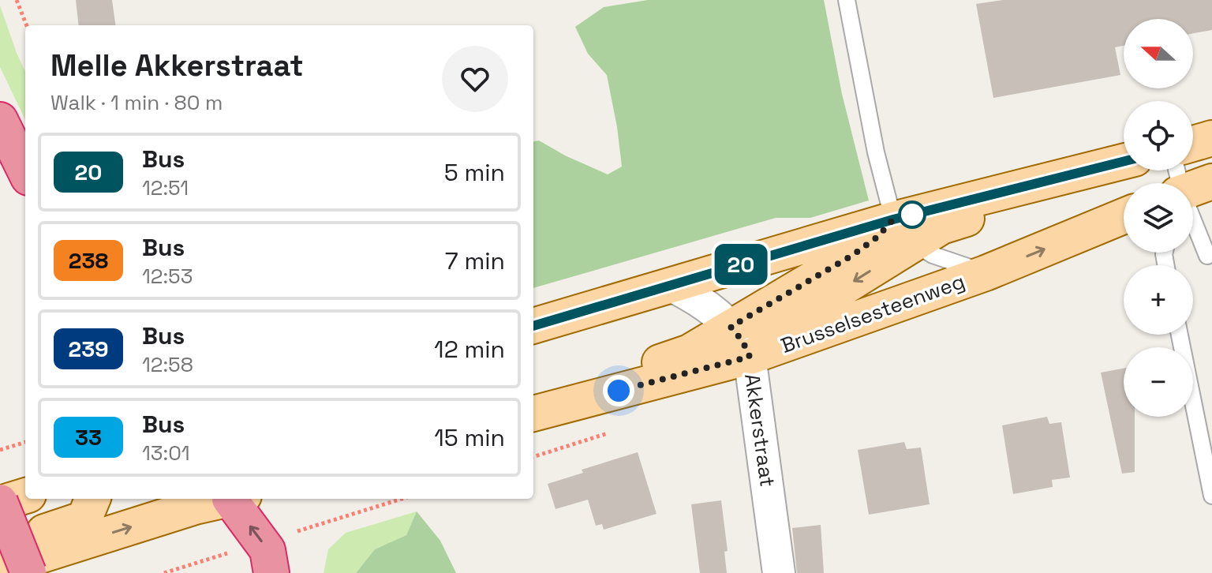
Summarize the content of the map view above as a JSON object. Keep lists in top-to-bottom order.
{
  "streets": {
    "main road": ["Brusselsesteenweg"],
    "street": ["Akkerstraat"]
  },
  "crossings": [
    ["Brusselsesteenweg", "Akkerstraat"]
  ],
  "lines": ["bus line 20"],
  "north": "left",
  "page": {
    "on_map": "20",
    "map_buttons": ["+", "−"],
    "heading": ["Melle Akkerstraat", "Walk · 1 min · 80 m"],
    "list": [
      {
        "mark": "20",
        "name": "Bus",
        "note": "12:51",
        "value": "5 min"
      },
      {
        "mark": "238",
        "name": "Bus",
        "note": "12:53",
        "value": "7 min"
      },
      {
        "mark": "239",
        "name": "Bus",
        "note": "12:58",
        "value": "12 min"
      },
      {
        "mark": "33",
        "name": "Bus",
        "note": "13:01",
        "value": "15 min"
      }
    ]
  }
}
